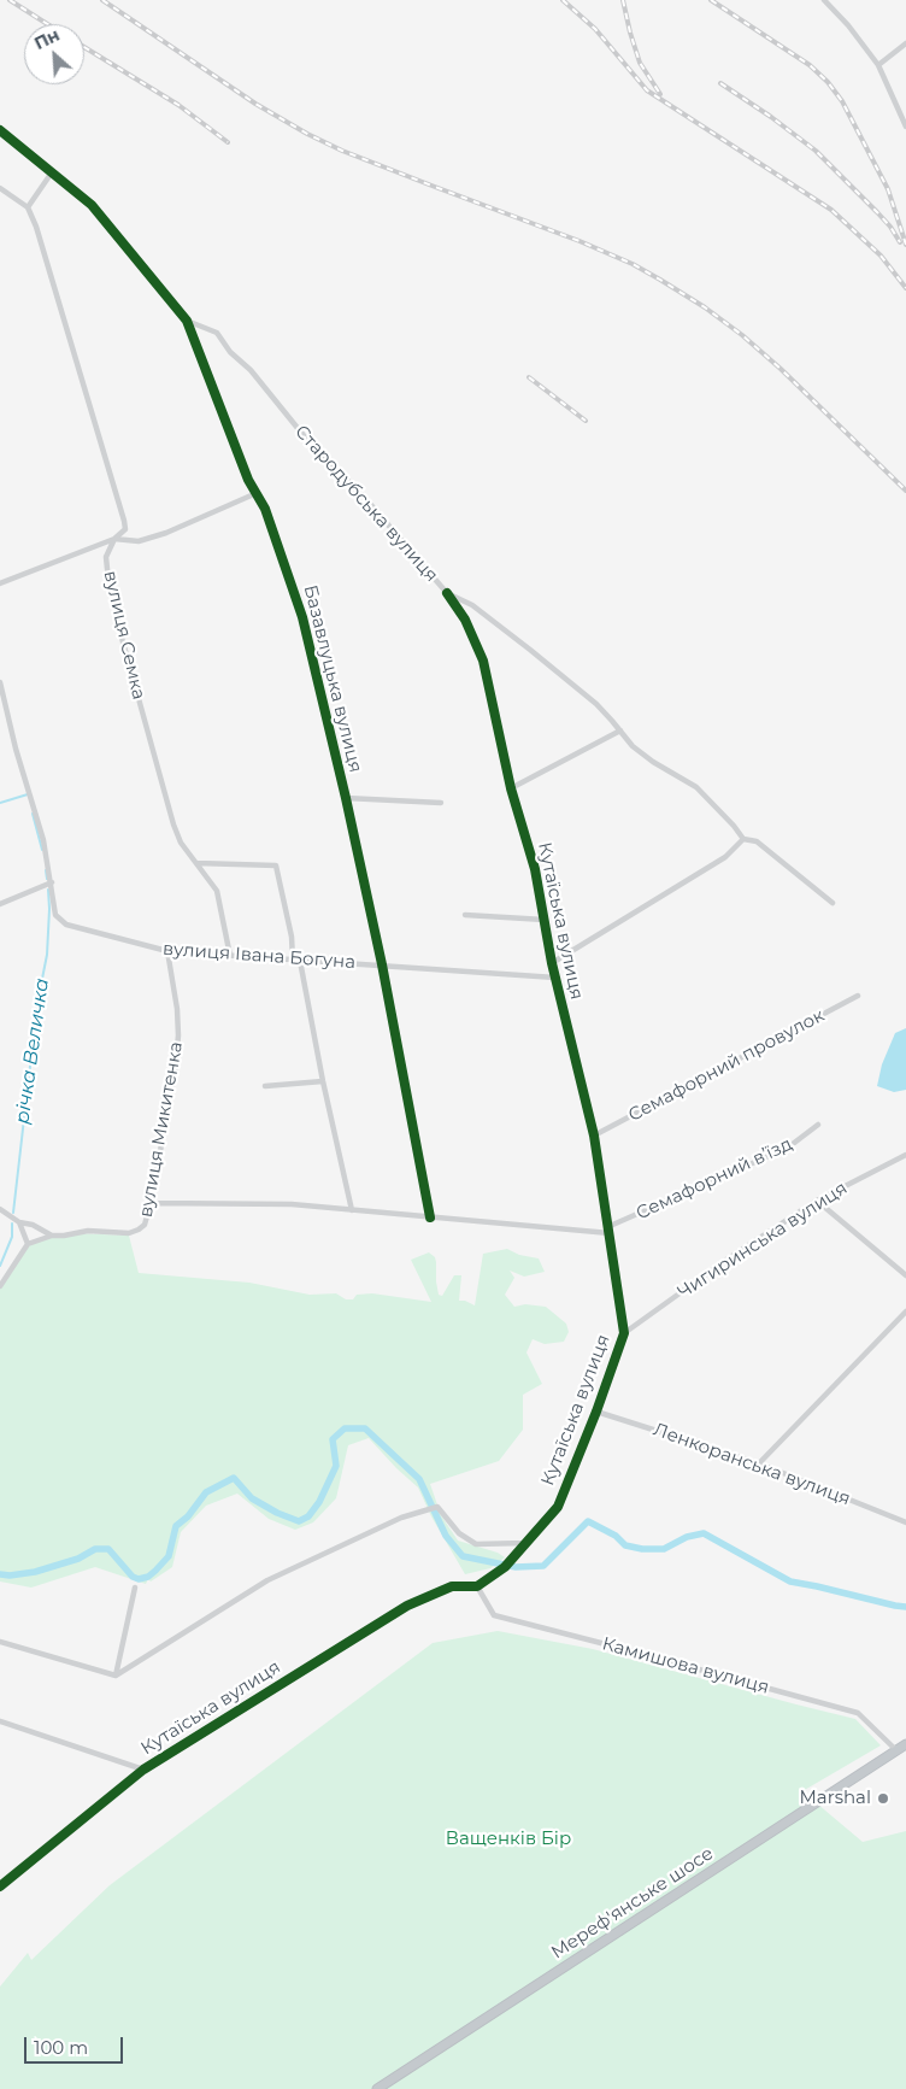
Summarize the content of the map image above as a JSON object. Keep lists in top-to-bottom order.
{
  "streets": {
    "highway": ["Мереф'янське шосе"],
    "street": [
      "Стародубська вулиця",
      "вулиця Семка",
      "Базавлуцька вулиця",
      "Кутаїська вулиця",
      "вулиця Івана Богуна",
      "Семафорний провулок",
      "вулиця Микитенка",
      "Семафорний в’їзд",
      "Чигиринська вулиця",
      "Ленкоранська вулиця",
      "Камишова вулиця"
    ]
  },
  "crossings": [
    ["Стародубська вулиця", "Базавлуцька вулиця"],
    ["Стародубська вулиця", "Кутаїська вулиця"],
    ["вулиця Семка", "вулиця Івана Богуна"],
    ["Базавлуцька вулиця", "вулиця Івана Богуна"],
    ["Кутаїська вулиця", "вулиця Івана Богуна"],
    ["Кутаїська вулиця", "Семафорний провулок"],
    ["Кутаїська вулиця", "Семафорний в’їзд"],
    ["Кутаїська вулиця", "Чигиринська вулиця"],
    ["Кутаїська вулиця", "Ленкоранська вулиця"],
    ["Кутаїська вулиця", "Камишова вулиця"],
    ["вулиця Івана Богуна", "вулиця Микитенка"],
    ["Камишова вулиця", "Мереф'янське шосе"]
  ],
  "water": ["річка Величка"],
  "parks": ["Ващенків Бір"],
  "places": ["Marshal"],
  "scale_bar": "100 m",
  "north": "top left"
}
